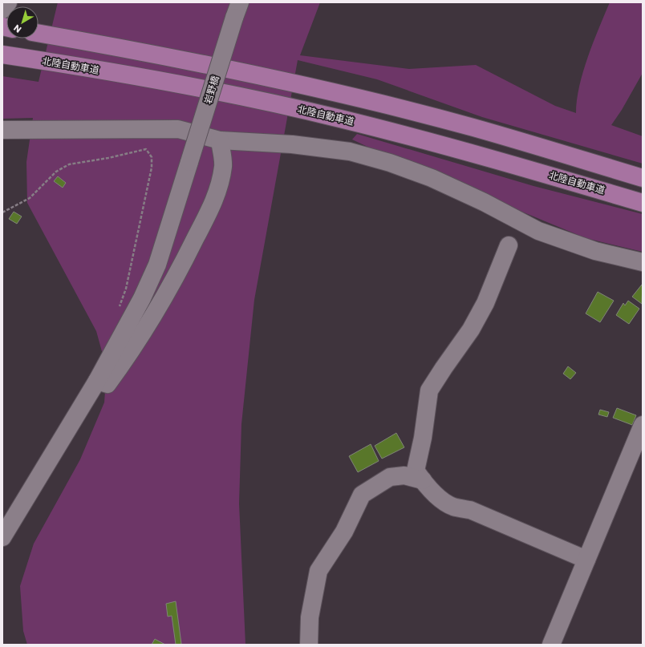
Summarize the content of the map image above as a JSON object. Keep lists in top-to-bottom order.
{
  "streets": {
    "highway": ["北陸自動車道"],
    "street": ["岩野橋"]
  },
  "north": "bottom left"
}
